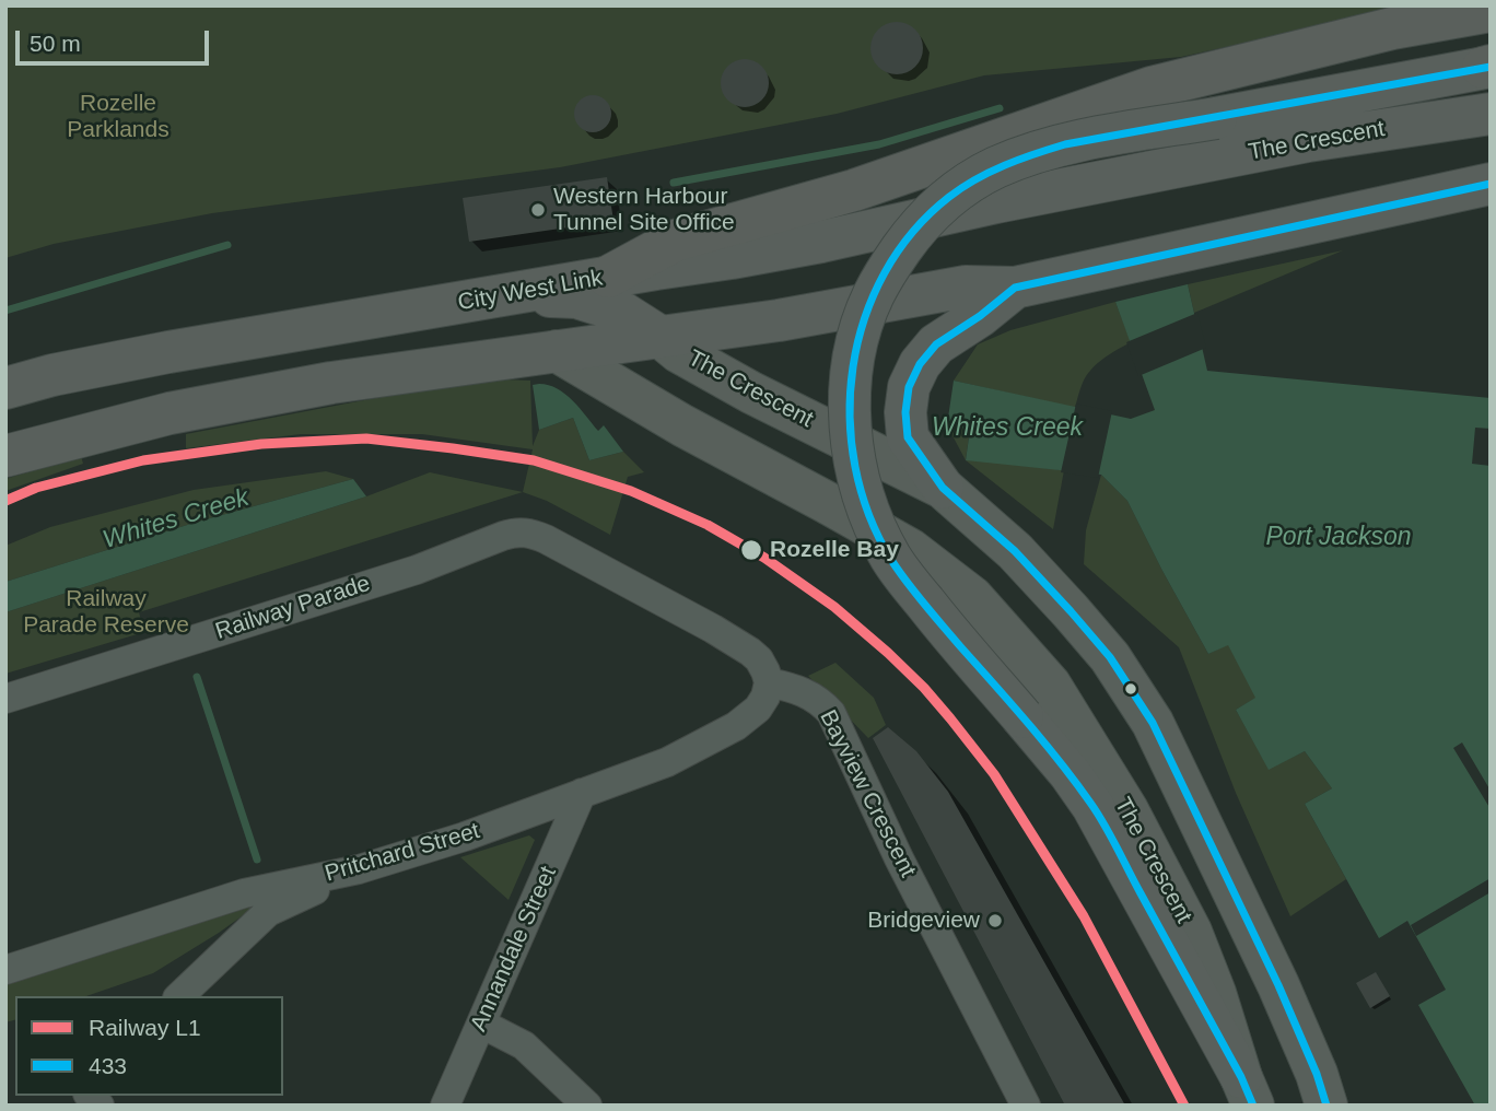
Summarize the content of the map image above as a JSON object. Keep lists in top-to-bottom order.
{
  "streets": {
    "highway": ["The Crescent", "City West Link"],
    "street": [
      "Railway Parade",
      "Bayview Crescent",
      "Pritchard Street",
      "Annandale Street"
    ]
  },
  "crossings": [
    ["The Crescent", "City West Link"],
    ["Railway Parade", "Bayview Crescent"],
    ["Railway Parade", "Pritchard Street"],
    ["Bayview Crescent", "Pritchard Street"],
    ["Pritchard Street", "Annandale Street"]
  ],
  "water": ["Whites Creek", "Port Jackson"],
  "parks": ["Rozelle Parklands", "Railway Parade Reserve"],
  "places": ["Western Harbour Tunnel Site Office", "Rozelle Bay", "Bridgeview"],
  "lines": ["transit line 433", "rail line L1"],
  "legend": ["Railway L1", "433"],
  "scale_bar": "50 m"
}
